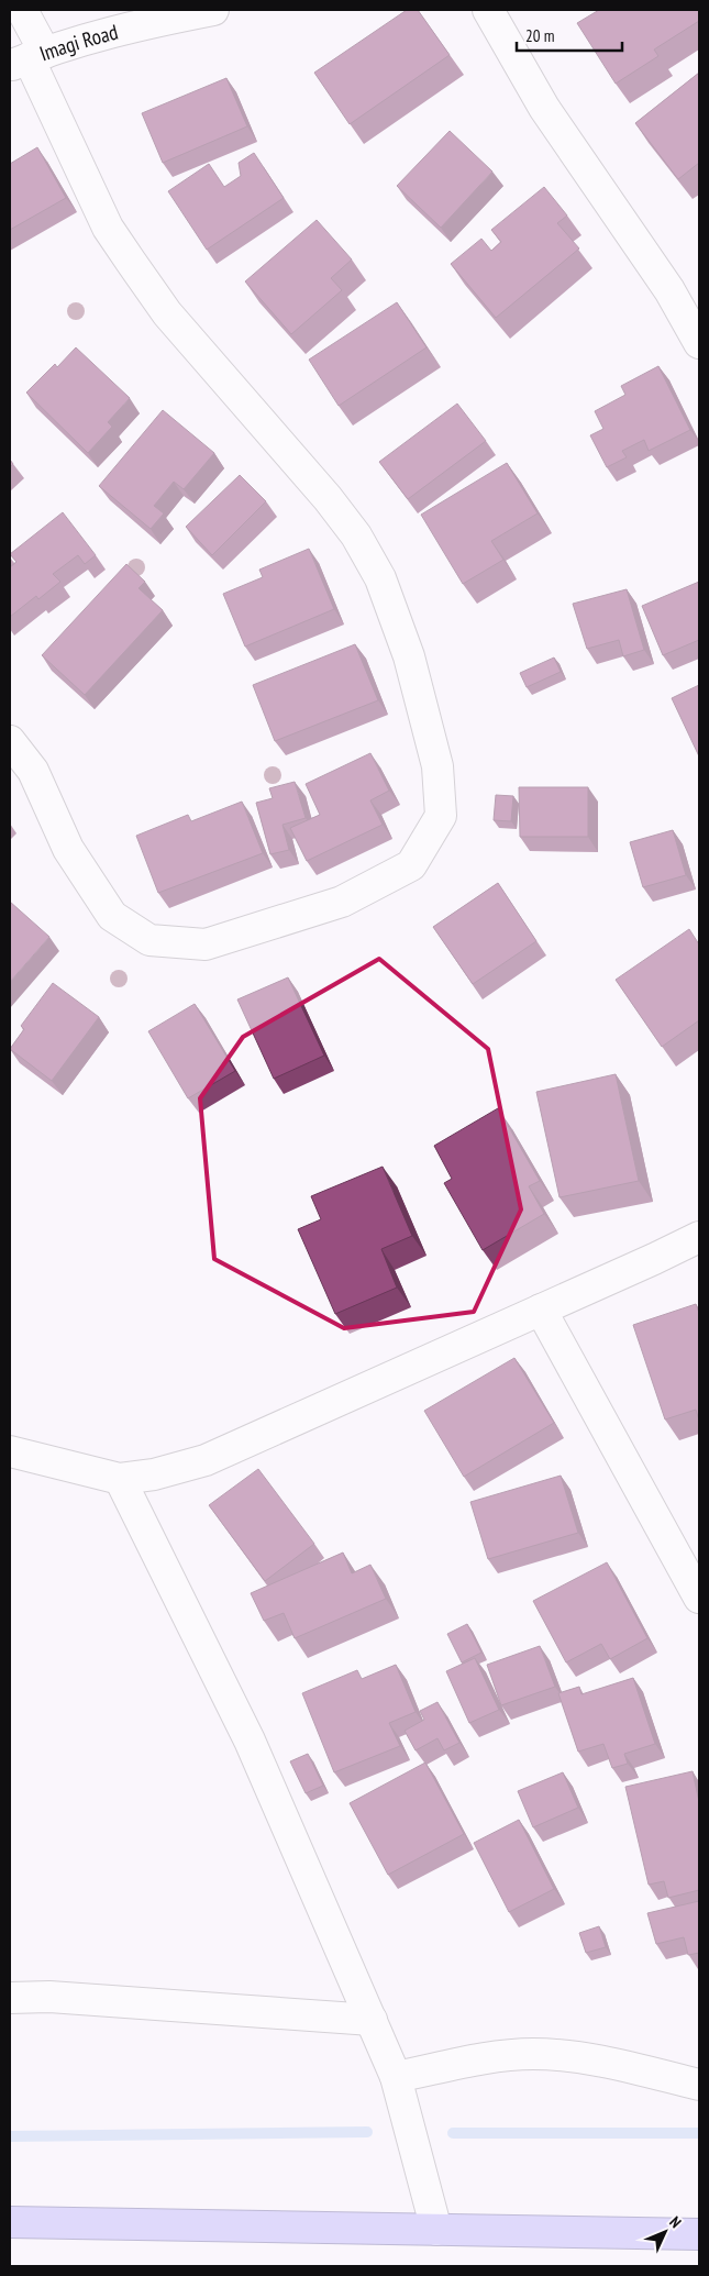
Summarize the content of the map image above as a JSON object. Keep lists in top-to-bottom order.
{
  "streets": {
    "street": ["Imagi Road"]
  },
  "scale_bar": "20 m",
  "north": "top right"
}
